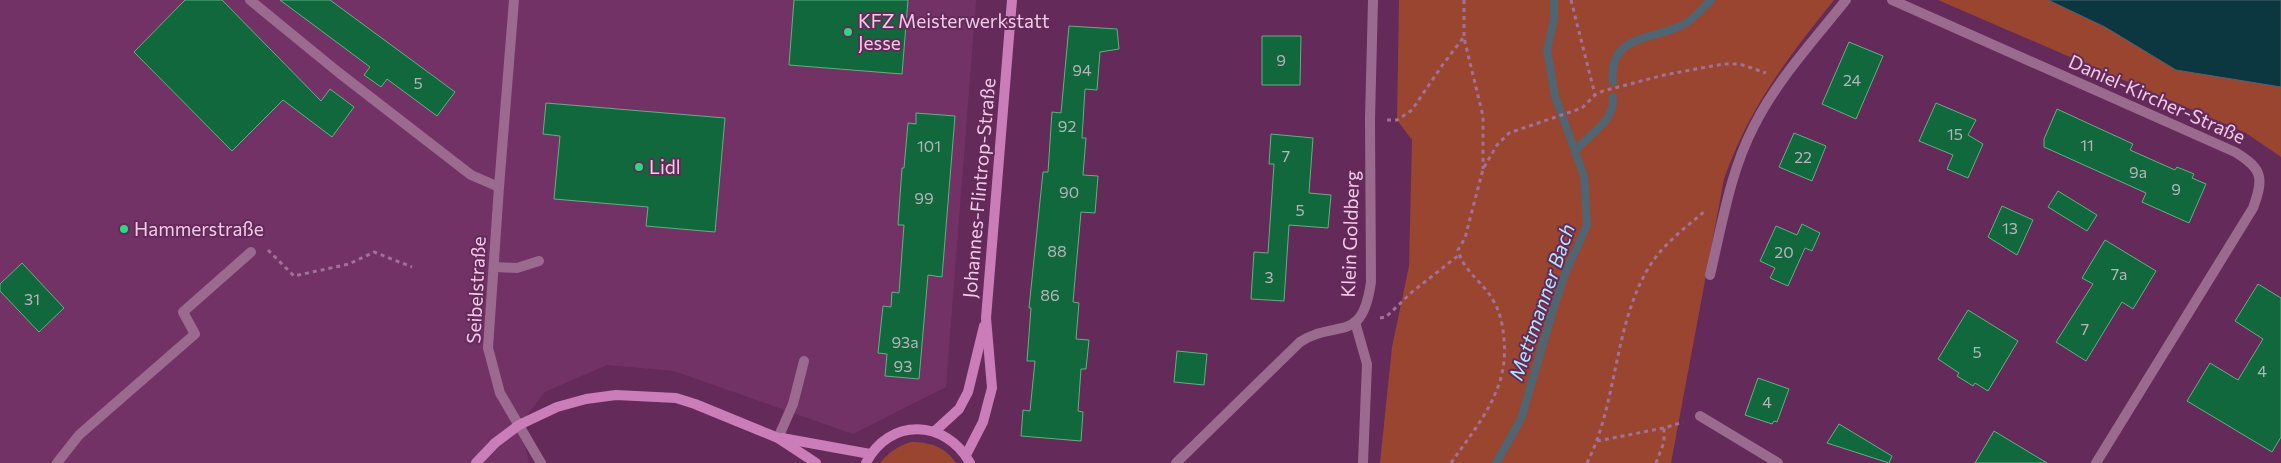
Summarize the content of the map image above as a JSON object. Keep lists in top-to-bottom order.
{
  "streets": {
    "main road": ["Johannes-Flintrop-Straße"],
    "street": ["Daniel-Kircher-Straße", "Klein Goldberg", "Seibelstraße"]
  },
  "water": ["Mettmanner Bach"],
  "places": ["KFZ Meisterwerkstatt Jesse", "Lidl", "Hammerstraße"],
  "house_numbers": [
    "9",
    "94",
    "24",
    "5",
    "92",
    "15",
    "11",
    "101",
    "7",
    "22",
    "9a",
    "9",
    "90",
    "99",
    "5",
    "13",
    "88",
    "20",
    "7a",
    "3",
    "86",
    "31",
    "7",
    "93a",
    "5",
    "93",
    "4",
    "4"
  ]
}
